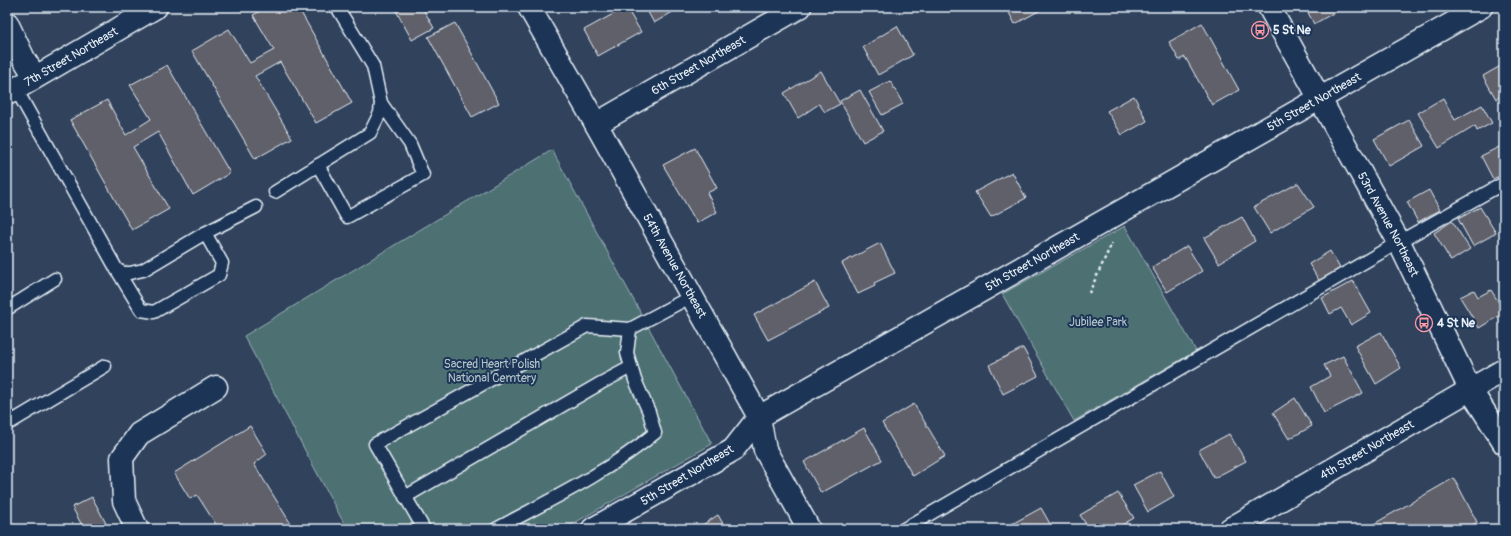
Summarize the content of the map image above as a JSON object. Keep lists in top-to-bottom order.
{
  "streets": {
    "street": [
      "7th Street Northeast",
      "6th Street Northeast",
      "5th Street Northeast",
      "53rd Avenue Northeast",
      "54th Avenue Northeast",
      "4th Street Northeast"
    ]
  },
  "crossings": [
    ["6th Street Northeast", "54th Avenue Northeast"],
    ["5th Street Northeast", "53rd Avenue Northeast"],
    ["5th Street Northeast", "54th Avenue Northeast"],
    ["53rd Avenue Northeast", "4th Street Northeast"]
  ],
  "parks": ["Jubilee Park", "Sacred Heart Polish National Cemtery"],
  "places": {
    "bus stop": ["5 St Ne", "4 St Ne"]
  }
}
